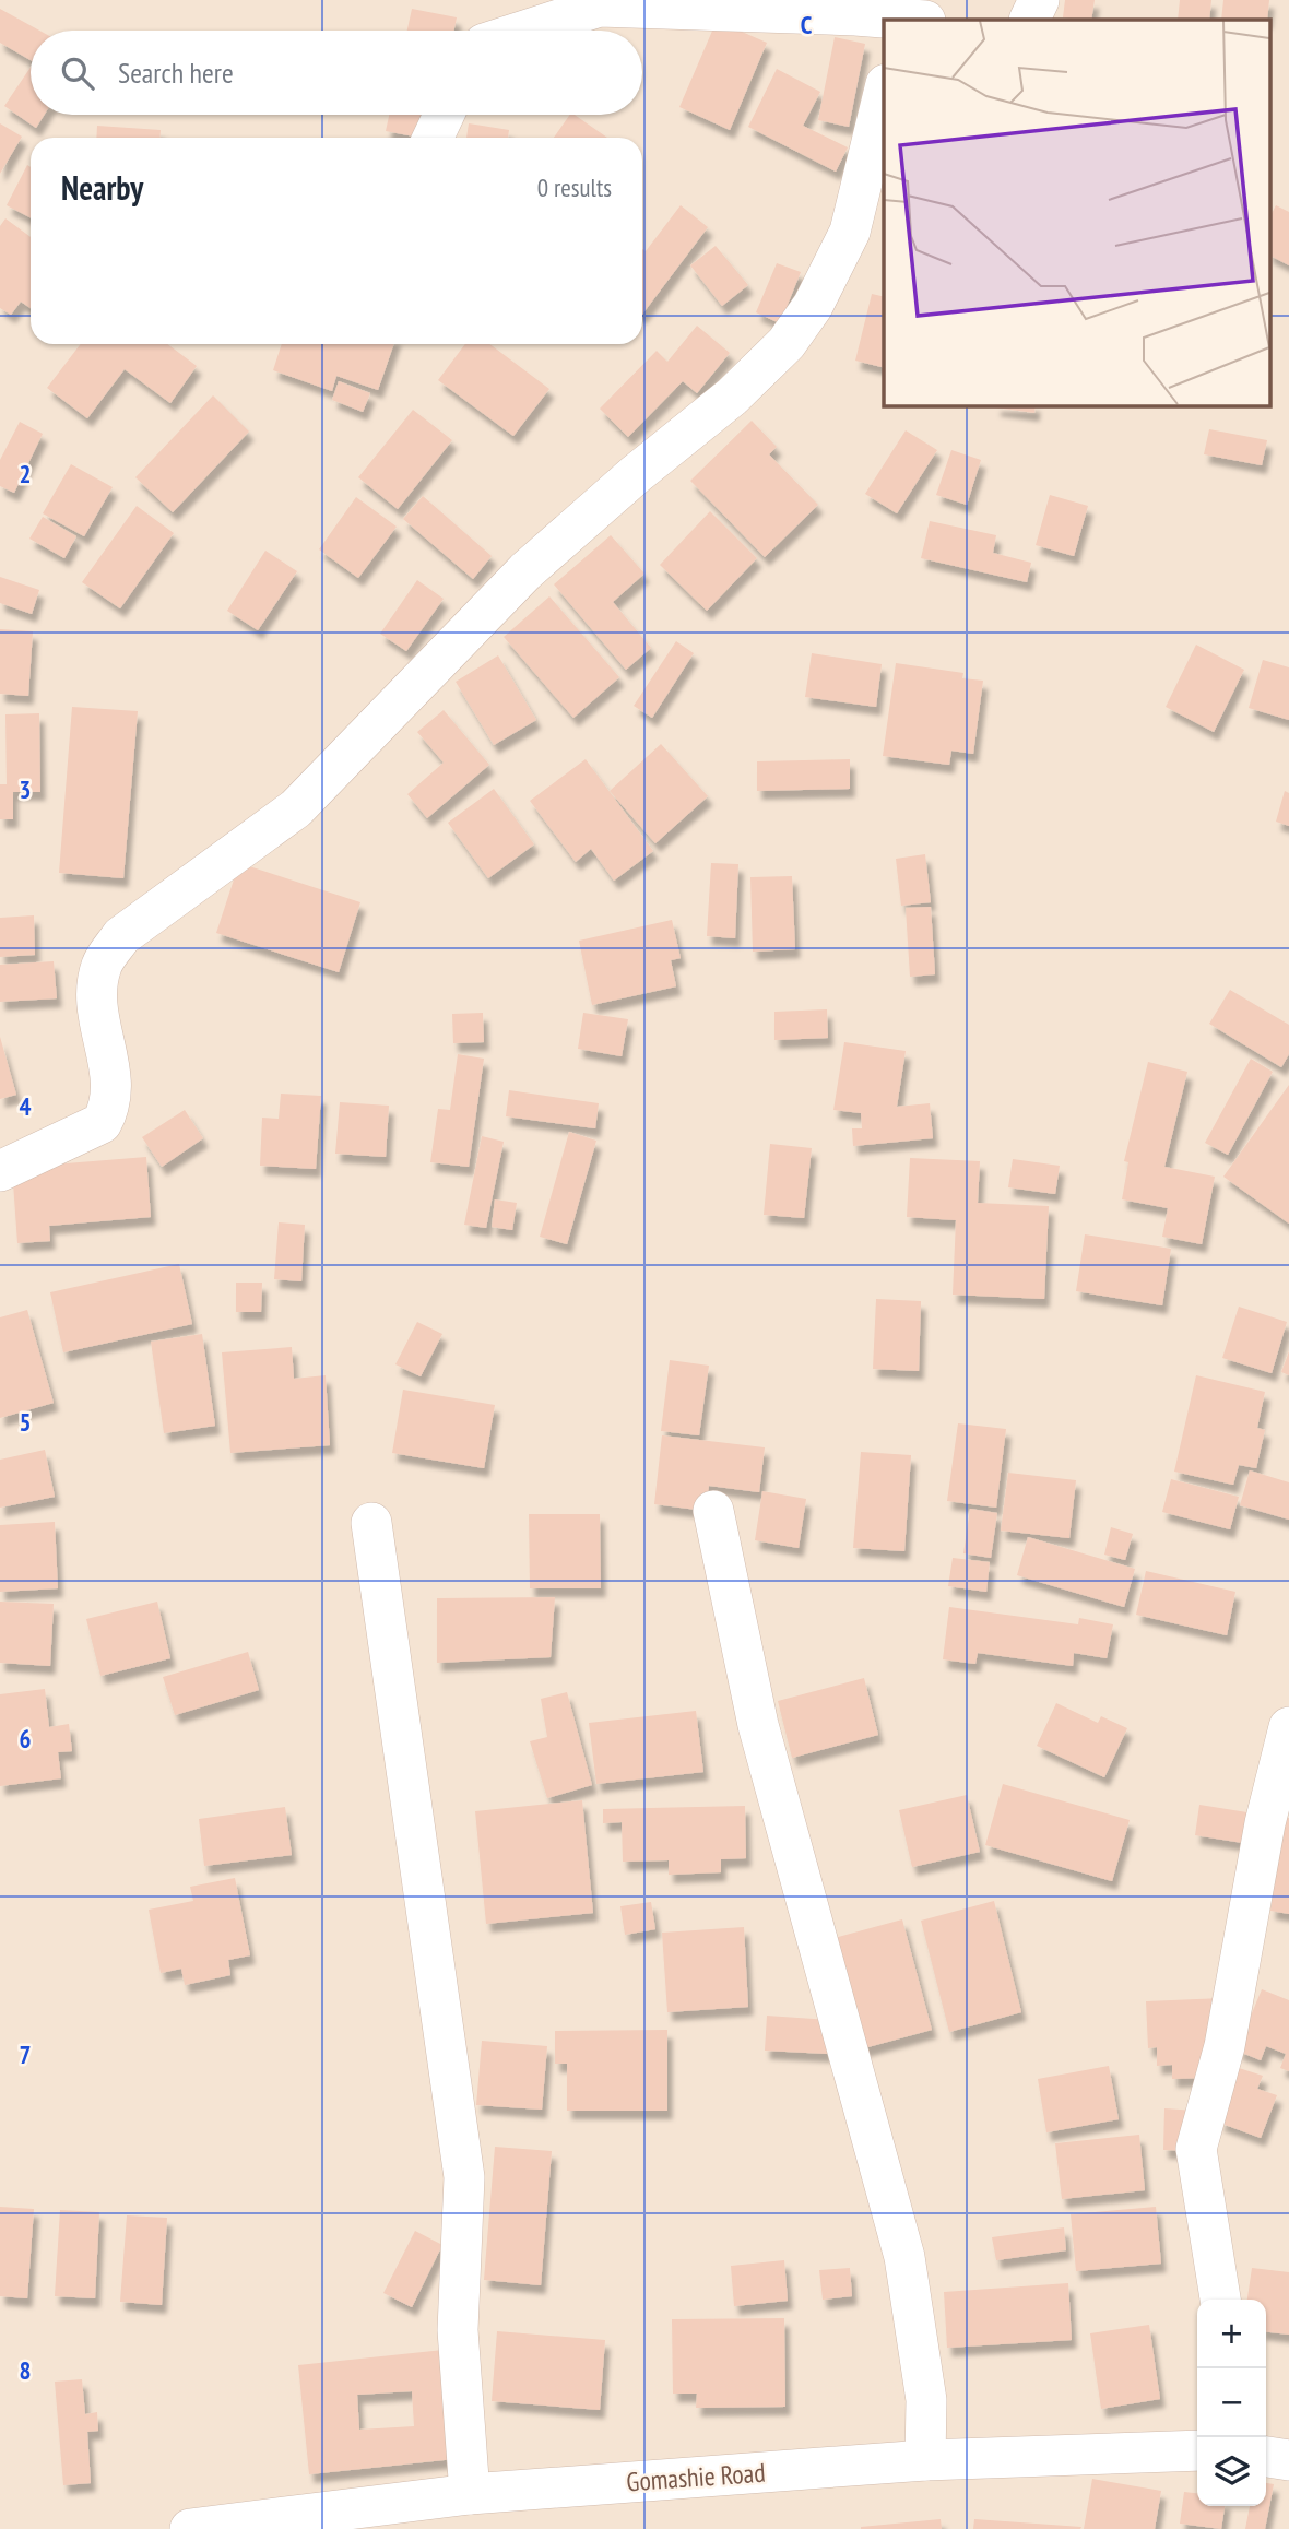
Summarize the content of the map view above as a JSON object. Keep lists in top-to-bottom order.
{
  "streets": {
    "street": ["Gomashie Road"]
  },
  "page": {
    "search": "Search here",
    "heading": ["Nearby", "0 results"],
    "map_buttons": ["+", "−"]
  },
  "grid": {
    "columns": ["C"],
    "rows": [
      "2",
      "3",
      "4",
      "5",
      "6",
      "7",
      "8"
    ]
  }
}
